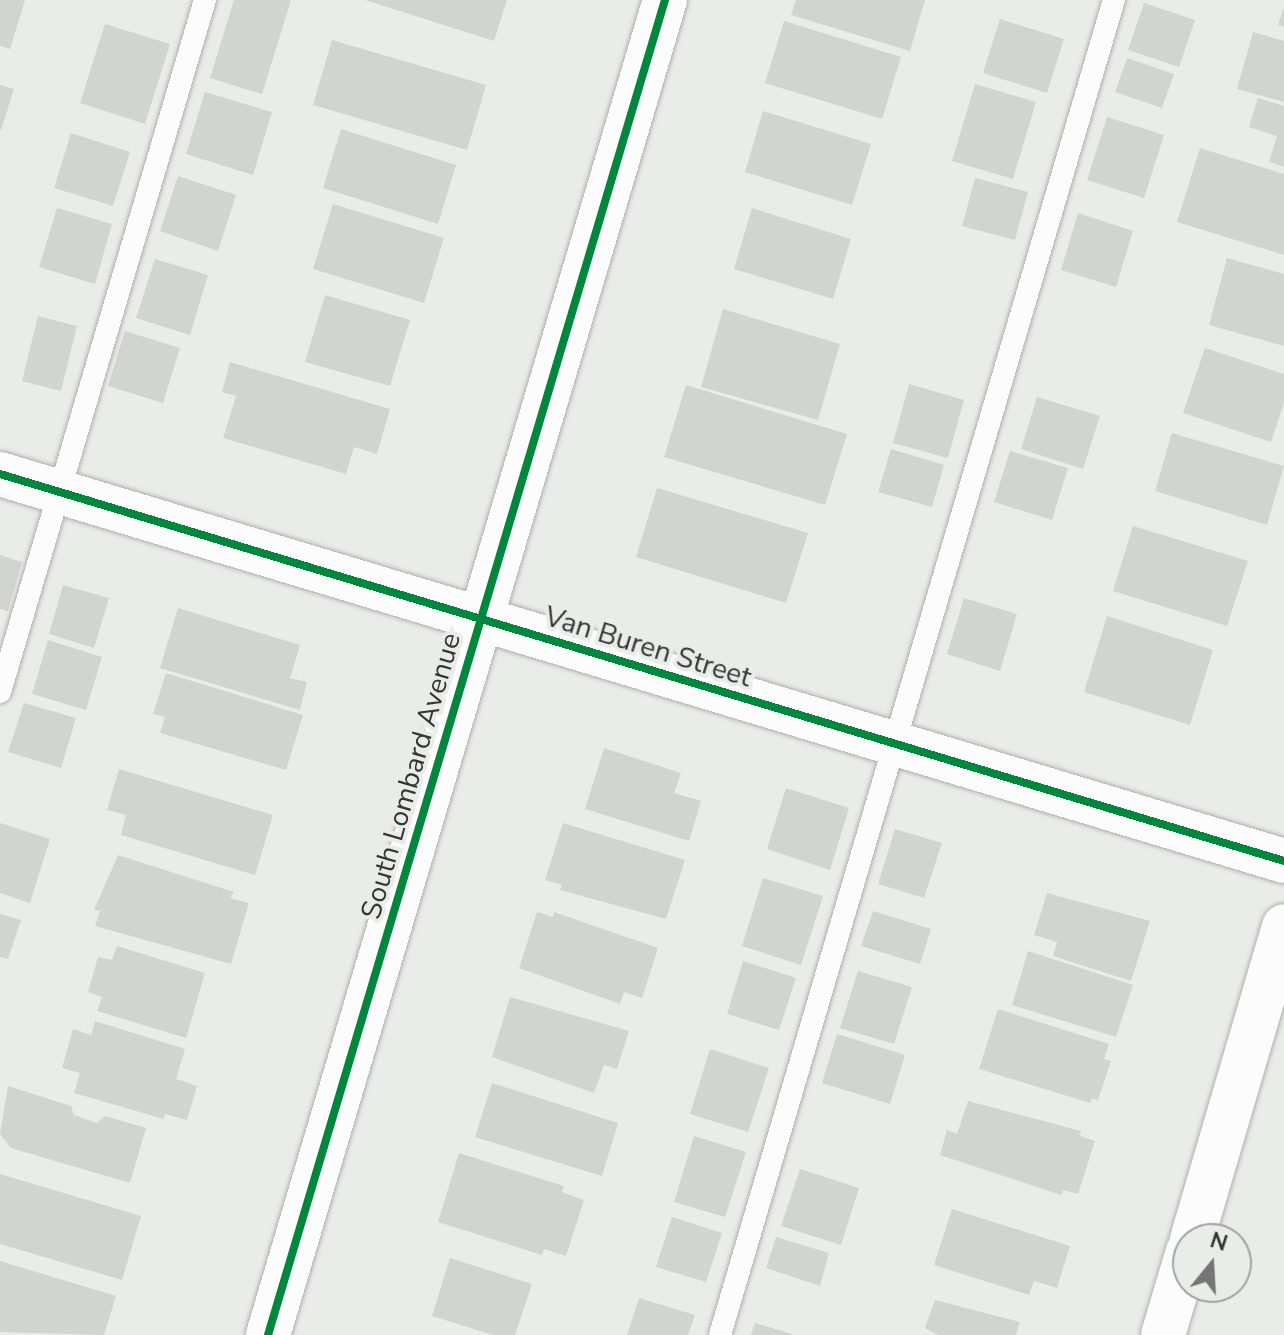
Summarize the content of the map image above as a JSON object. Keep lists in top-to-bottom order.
{
  "streets": {
    "street": ["Van Buren Street", "South Lombard Avenue"]
  },
  "crossings": [
    ["Van Buren Street", "South Lombard Avenue"]
  ],
  "north": "top"
}
